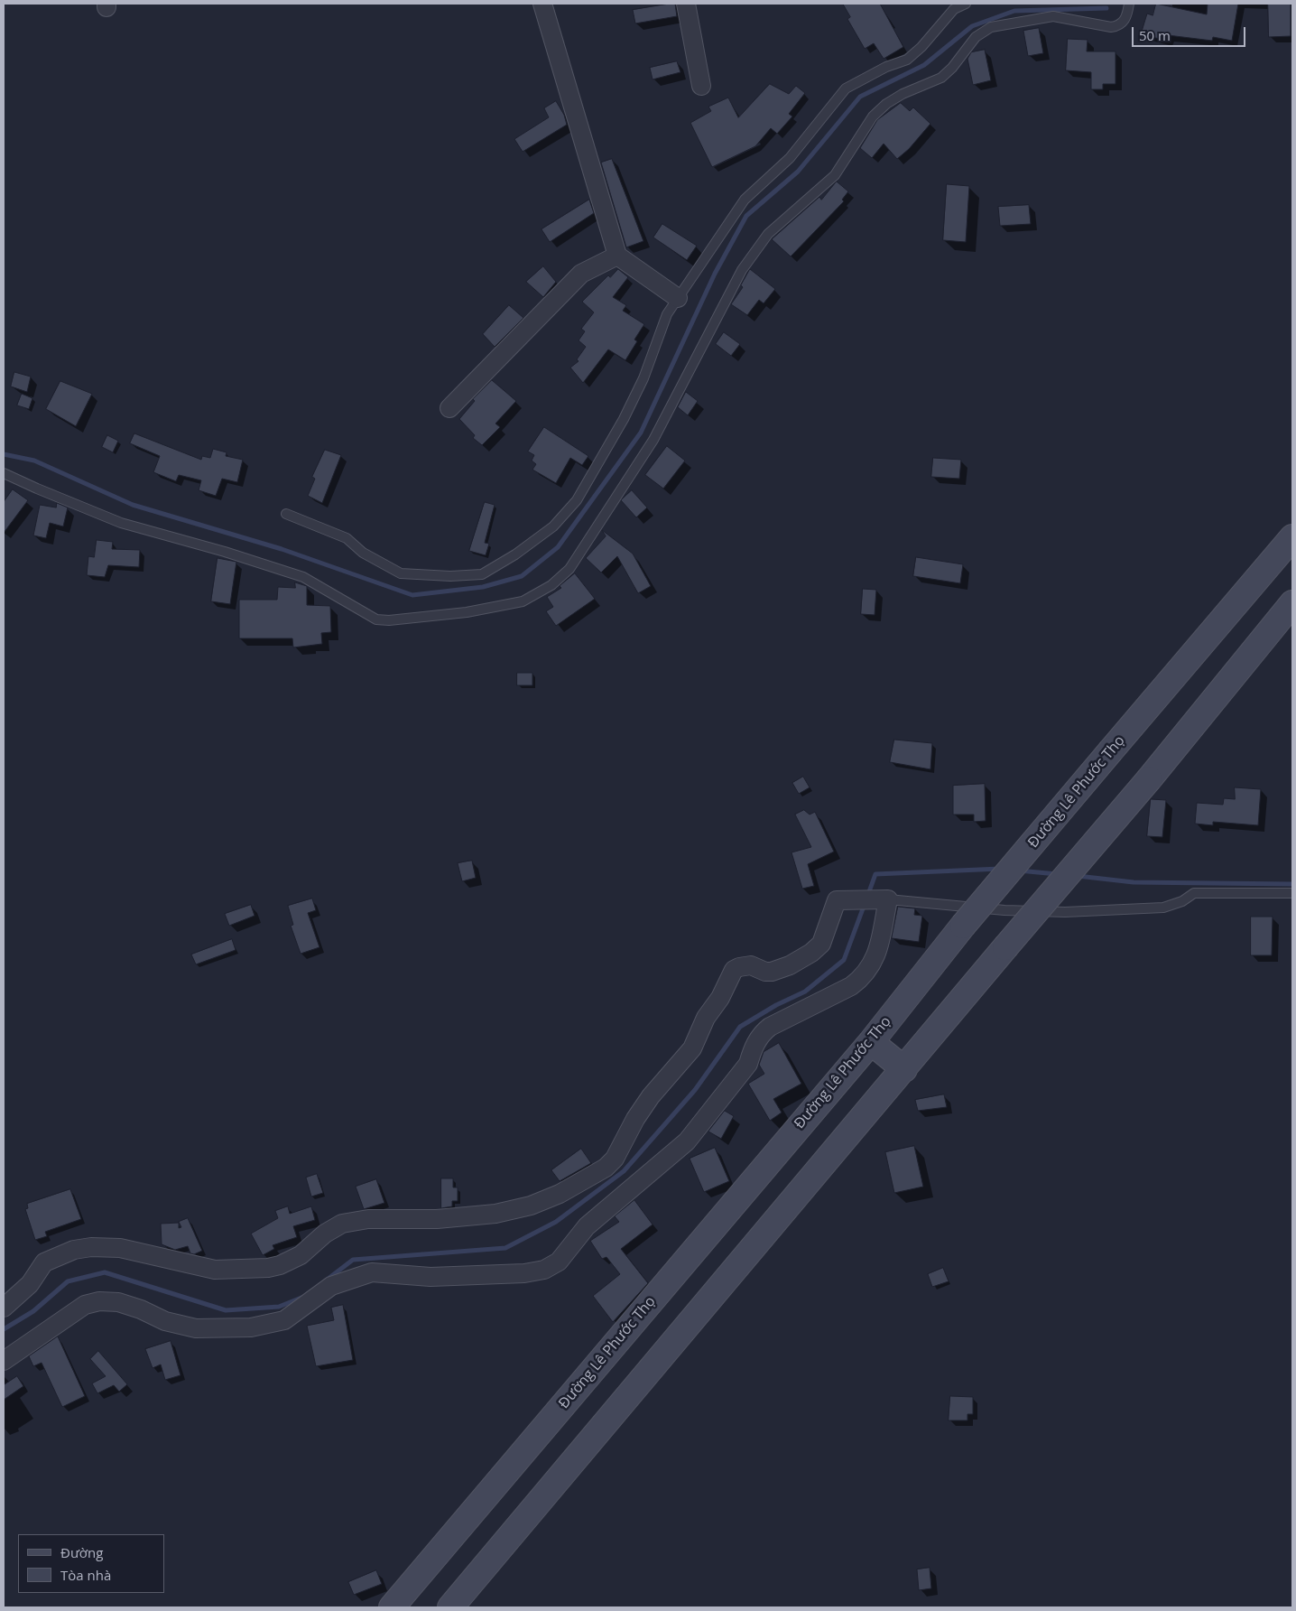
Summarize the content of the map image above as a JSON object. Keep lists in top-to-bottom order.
{
  "streets": {
    "street": ["Đường Lê Phước Thọ"]
  },
  "legend": ["Đường", "Tòa nhà"],
  "scale_bar": "50 m"
}
